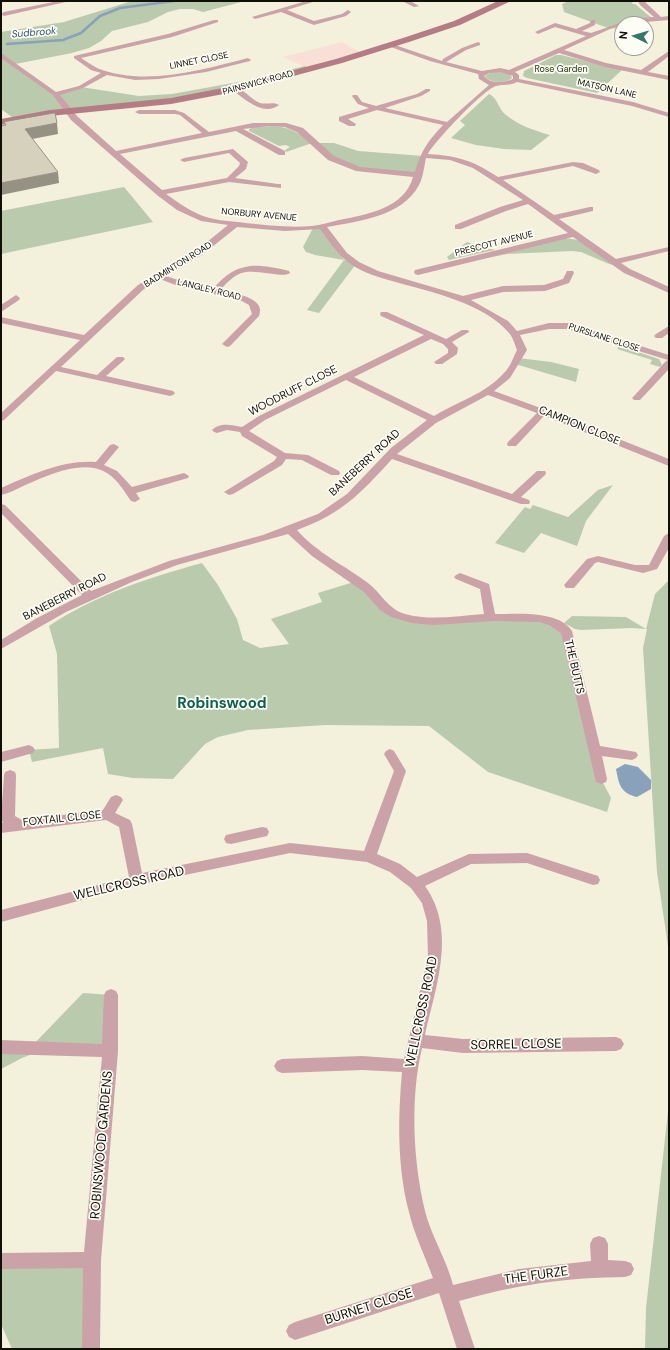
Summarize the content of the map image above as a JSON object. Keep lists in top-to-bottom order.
{
  "streets": {
    "main road": ["PAINSWICK ROAD"],
    "street": [
      "LINNET CLOSE",
      "MATSON LANE",
      "NORBURY AVENUE",
      "PRESCOTT AVENUE",
      "BADMINTON ROAD",
      "LANGLEY ROAD",
      "PURSLANE CLOSE",
      "WOODRUFF CLOSE",
      "CAMPION CLOSE",
      "BANEBERRY ROAD",
      "THE BUTTS",
      "FOXTAIL CLOSE",
      "WELLCROSS ROAD",
      "SORREL CLOSE",
      "ROBINSWOOD GARDENS",
      "THE FURZE",
      "BURNET CLOSE"
    ]
  },
  "crossings": [
    ["PAINSWICK ROAD", "NORBURY AVENUE"],
    ["MATSON LANE", "NORBURY AVENUE"],
    ["NORBURY AVENUE", "BADMINTON ROAD"],
    ["NORBURY AVENUE", "BANEBERRY ROAD"],
    ["BADMINTON ROAD", "LANGLEY ROAD"],
    ["PURSLANE CLOSE", "BANEBERRY ROAD"],
    ["WOODRUFF CLOSE", "BANEBERRY ROAD"],
    ["CAMPION CLOSE", "BANEBERRY ROAD"],
    ["BANEBERRY ROAD", "THE BUTTS"],
    ["FOXTAIL CLOSE", "WELLCROSS ROAD"],
    ["WELLCROSS ROAD", "SORREL CLOSE"],
    ["WELLCROSS ROAD", "THE FURZE"],
    ["WELLCROSS ROAD", "BURNET CLOSE"],
    ["THE FURZE", "BURNET CLOSE"]
  ],
  "districts": ["Robinswood"],
  "water": ["Sudbrook"],
  "parks": ["Rose Garden"],
  "north": "left"
}
